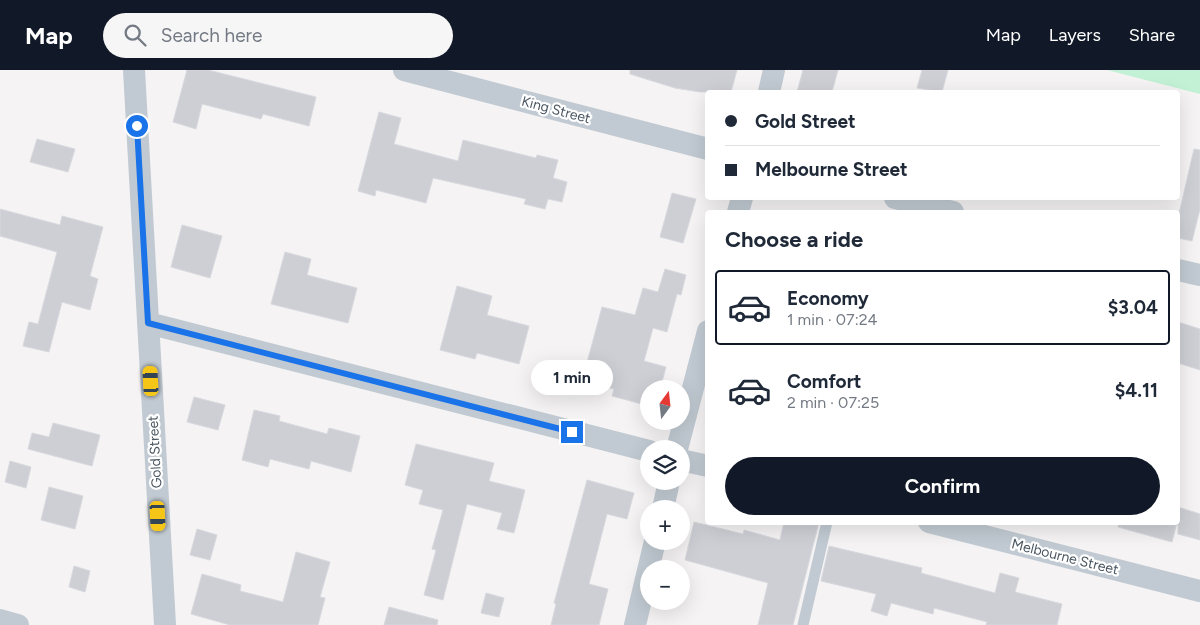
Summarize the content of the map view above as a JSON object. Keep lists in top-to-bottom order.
{
  "streets": {
    "street": ["King Street", "Gold Street", "Melbourne Street"]
  },
  "north": "top",
  "page": {
    "header": "Map",
    "search": "Search here",
    "nav": ["Map", "Layers", "Share"],
    "banner": ["Gold Street", "Melbourne Street"],
    "heading": "Choose a ride",
    "list": [
      {
        "name": "Economy",
        "note": "1 min · 07:24",
        "value": "$3.04"
      },
      {
        "name": "Comfort",
        "note": "2 min · 07:25",
        "value": "$4.11"
      }
    ],
    "bubble": "1 min",
    "map_buttons": ["+", "−"],
    "buttons": "Confirm"
  }
}
